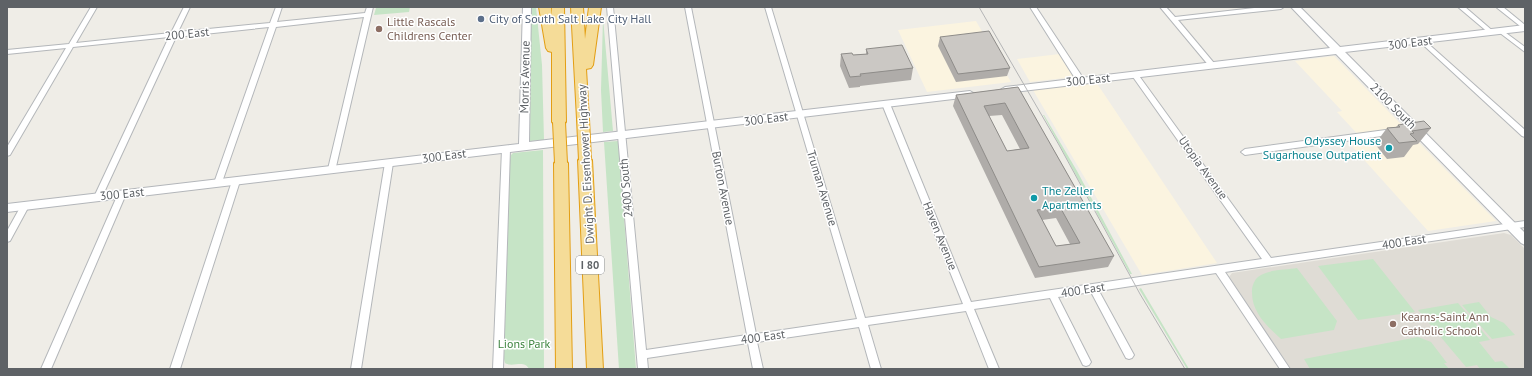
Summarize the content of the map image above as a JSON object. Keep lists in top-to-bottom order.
{
  "streets": {
    "highway": ["Dwight D. Eisenhower Highway", "I 80"],
    "street": [
      "200 East",
      "300 East",
      "Morris Avenue",
      "2100 South",
      "Utopia Avenue",
      "2400 South",
      "Burton Avenue",
      "Truman Avenue",
      "Haven Avenue",
      "400 East"
    ]
  },
  "crossings": [
    ["300 East", "Morris Avenue"],
    ["300 East", "2100 South"],
    ["300 East", "Utopia Avenue"],
    ["300 East", "2400 South"],
    ["300 East", "Burton Avenue"],
    ["300 East", "Truman Avenue"],
    ["300 East", "Haven Avenue"],
    ["2100 South", "400 East"],
    ["Utopia Avenue", "400 East"],
    ["2400 South", "400 East"],
    ["Burton Avenue", "400 East"],
    ["Truman Avenue", "400 East"],
    ["Haven Avenue", "400 East"]
  ],
  "parks": ["Lions Park"],
  "places": [
    "City of South Salt Lake City Hall",
    "Little Rascals Childrens Center",
    "Odyssey House Sugarhouse Outpatient",
    "The Zeller Apartments",
    "Kearns-Saint Ann Catholic School"
  ]
}
